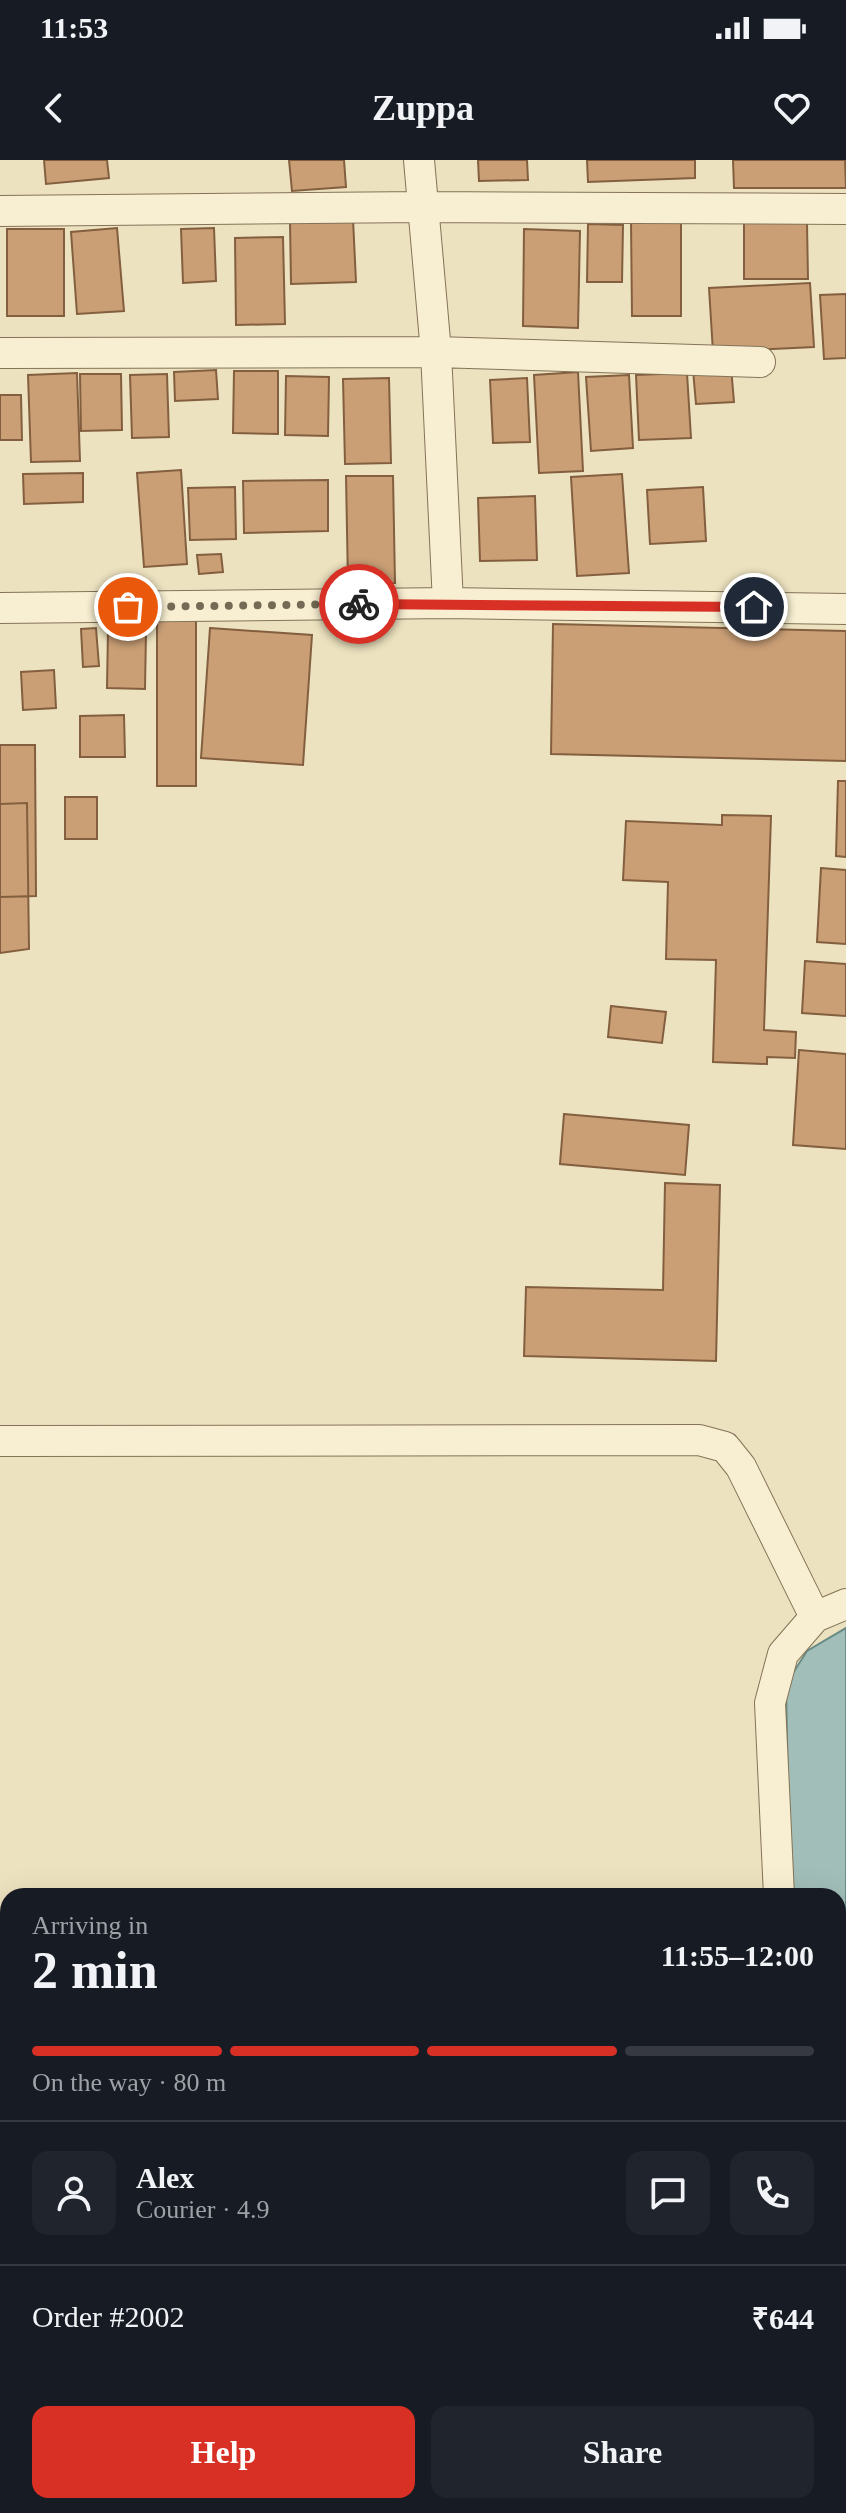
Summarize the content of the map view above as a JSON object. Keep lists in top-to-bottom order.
{
  "page": {
    "status": "11:53",
    "header": "Zuppa",
    "heading": ["2 min", "Arriving in", "11:55–12:00"],
    "panel": [
      "Alex",
      "Courier · 4.9",
      "Order #2002",
      "₹644"
    ],
    "bar": "On the way · 80 m",
    "buttons": ["Help", "Share"]
  }
}
